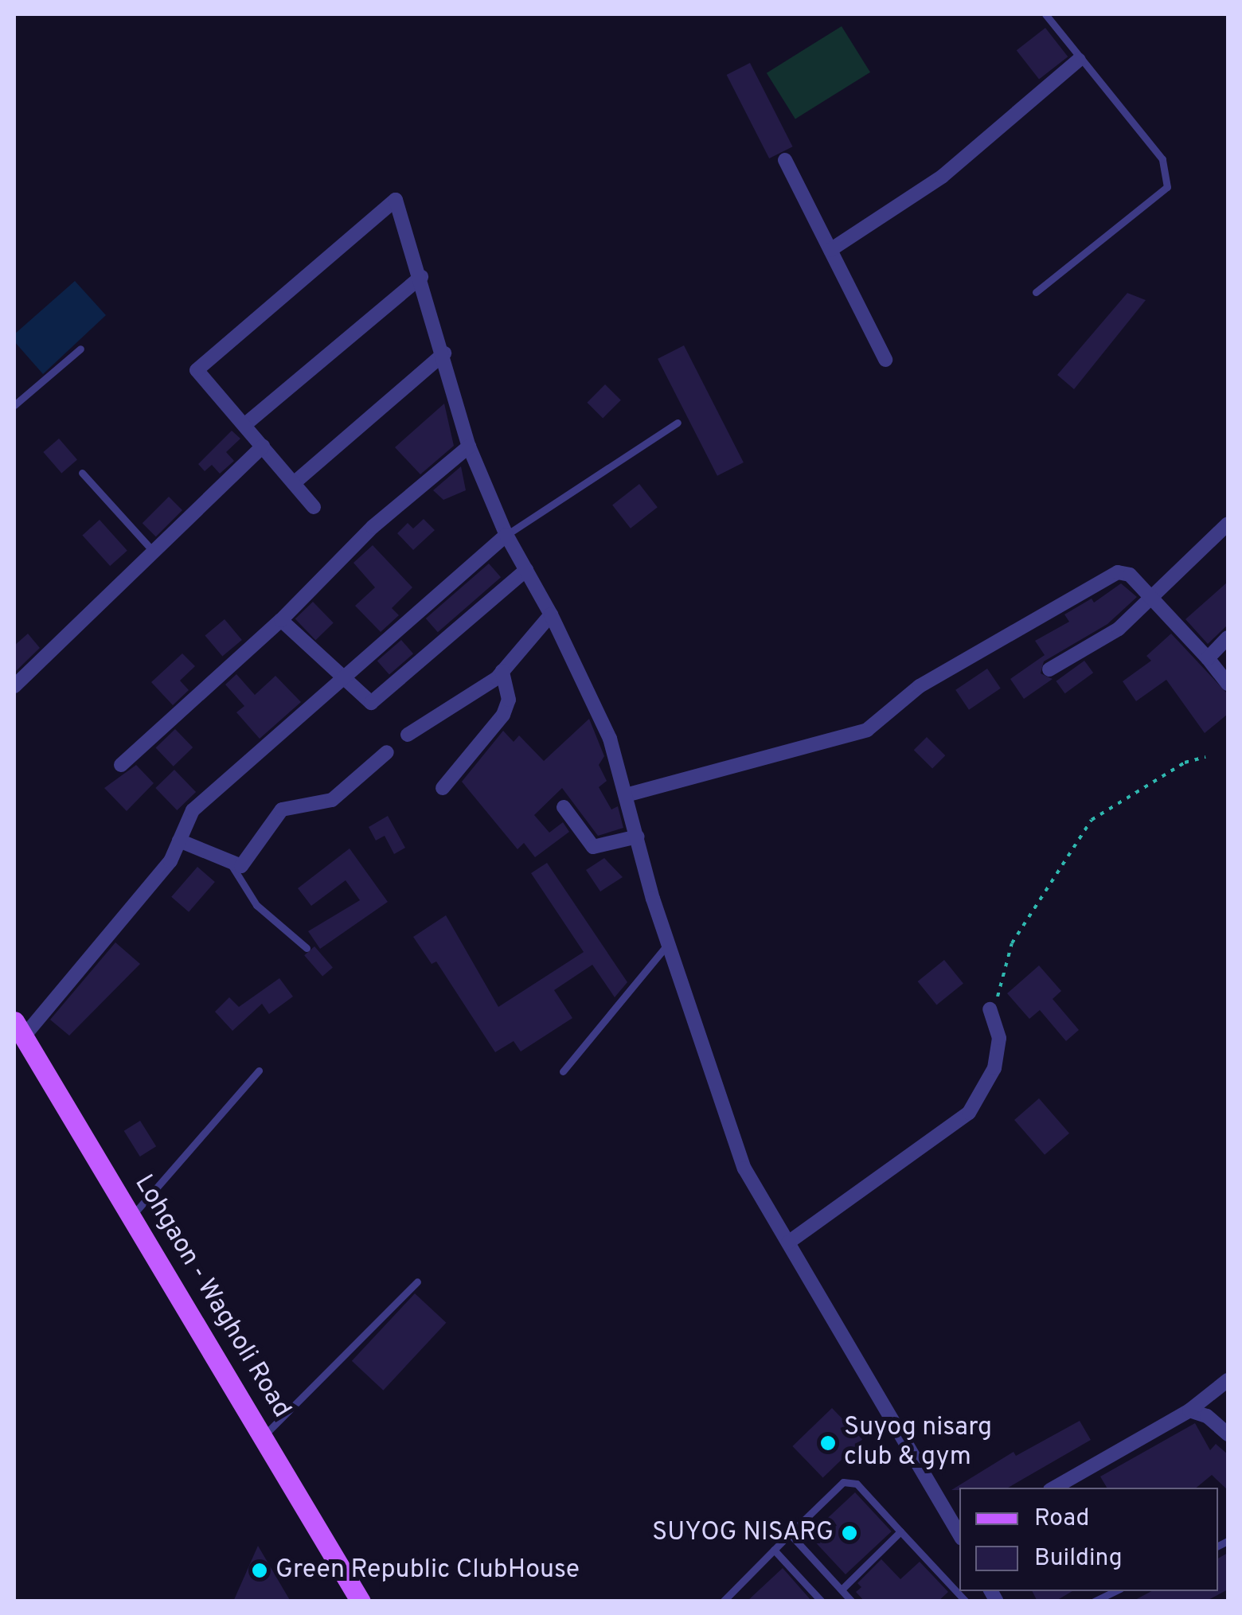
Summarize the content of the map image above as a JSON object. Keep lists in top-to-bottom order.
{
  "streets": {
    "main road": ["Lohgaon - Wagholi Road"]
  },
  "places": ["Suyog nisarg club & gym", "SUYOG NISARG", "Green Republic ClubHouse"],
  "legend": ["Road", "Building"]
}
